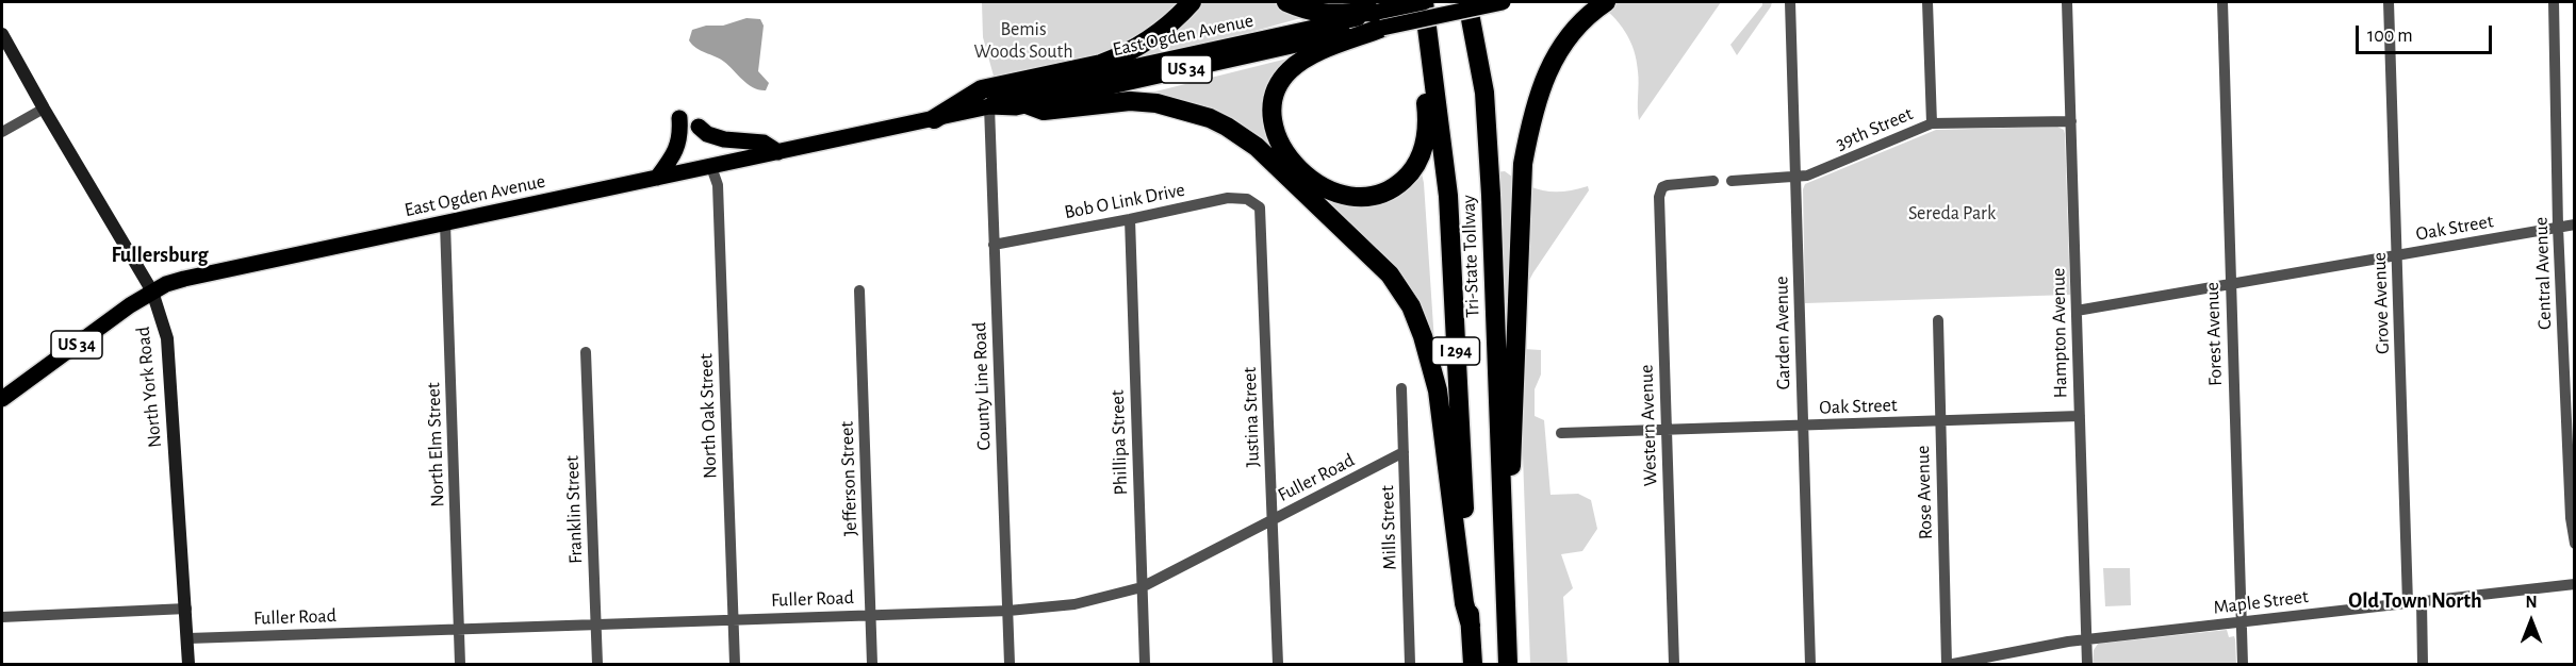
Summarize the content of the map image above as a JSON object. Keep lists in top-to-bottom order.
{
  "streets": {
    "highway": ["Tri-State Tollway", "I 294"],
    "main road": ["East Ogden Avenue", "US 34", "North York Road"],
    "street": [
      "39th Street",
      "Bob O Link Drive",
      "Oak Street",
      "Central Avenue",
      "Grove Avenue",
      "Garden Avenue",
      "Hampton Avenue",
      "Forest Avenue",
      "County Line Road",
      "North Oak Street",
      "Justina Street",
      "Western Avenue",
      "Phillipa Street",
      "North Elm Street",
      "Fuller Road",
      "Jefferson Street",
      "Rose Avenue",
      "Franklin Street",
      "Mills Street",
      "Maple Street"
    ]
  },
  "crossings": [
    ["East Ogden Avenue", "Tri-State Tollway"],
    ["East Ogden Avenue", "County Line Road"],
    ["East Ogden Avenue", "North York Road"],
    ["East Ogden Avenue", "North Oak Street"],
    ["East Ogden Avenue", "North Elm Street"],
    ["39th Street", "Garden Avenue"],
    ["39th Street", "Hampton Avenue"],
    ["Bob O Link Drive", "County Line Road"],
    ["Bob O Link Drive", "Justina Street"],
    ["Bob O Link Drive", "Phillipa Street"],
    ["Oak Street", "Central Avenue"],
    ["Oak Street", "Grove Avenue"],
    ["Oak Street", "Garden Avenue"],
    ["Oak Street", "Hampton Avenue"],
    ["Oak Street", "Forest Avenue"],
    ["Oak Street", "Western Avenue"],
    ["Oak Street", "Rose Avenue"],
    ["Grove Avenue", "Maple Street"],
    ["Hampton Avenue", "Maple Street"],
    ["Forest Avenue", "Maple Street"],
    ["County Line Road", "Fuller Road"],
    ["North York Road", "Fuller Road"],
    ["North Oak Street", "Fuller Road"],
    ["Justina Street", "Fuller Road"],
    ["Phillipa Street", "Fuller Road"],
    ["North Elm Street", "Fuller Road"],
    ["Fuller Road", "Jefferson Street"],
    ["Fuller Road", "Franklin Street"],
    ["Fuller Road", "Mills Street"]
  ],
  "districts": ["Fullersburg", "Old Town North"],
  "parks": ["Bemis Woods South", "Sereda Park"],
  "scale_bar": "100 m",
  "north": "top"
}
